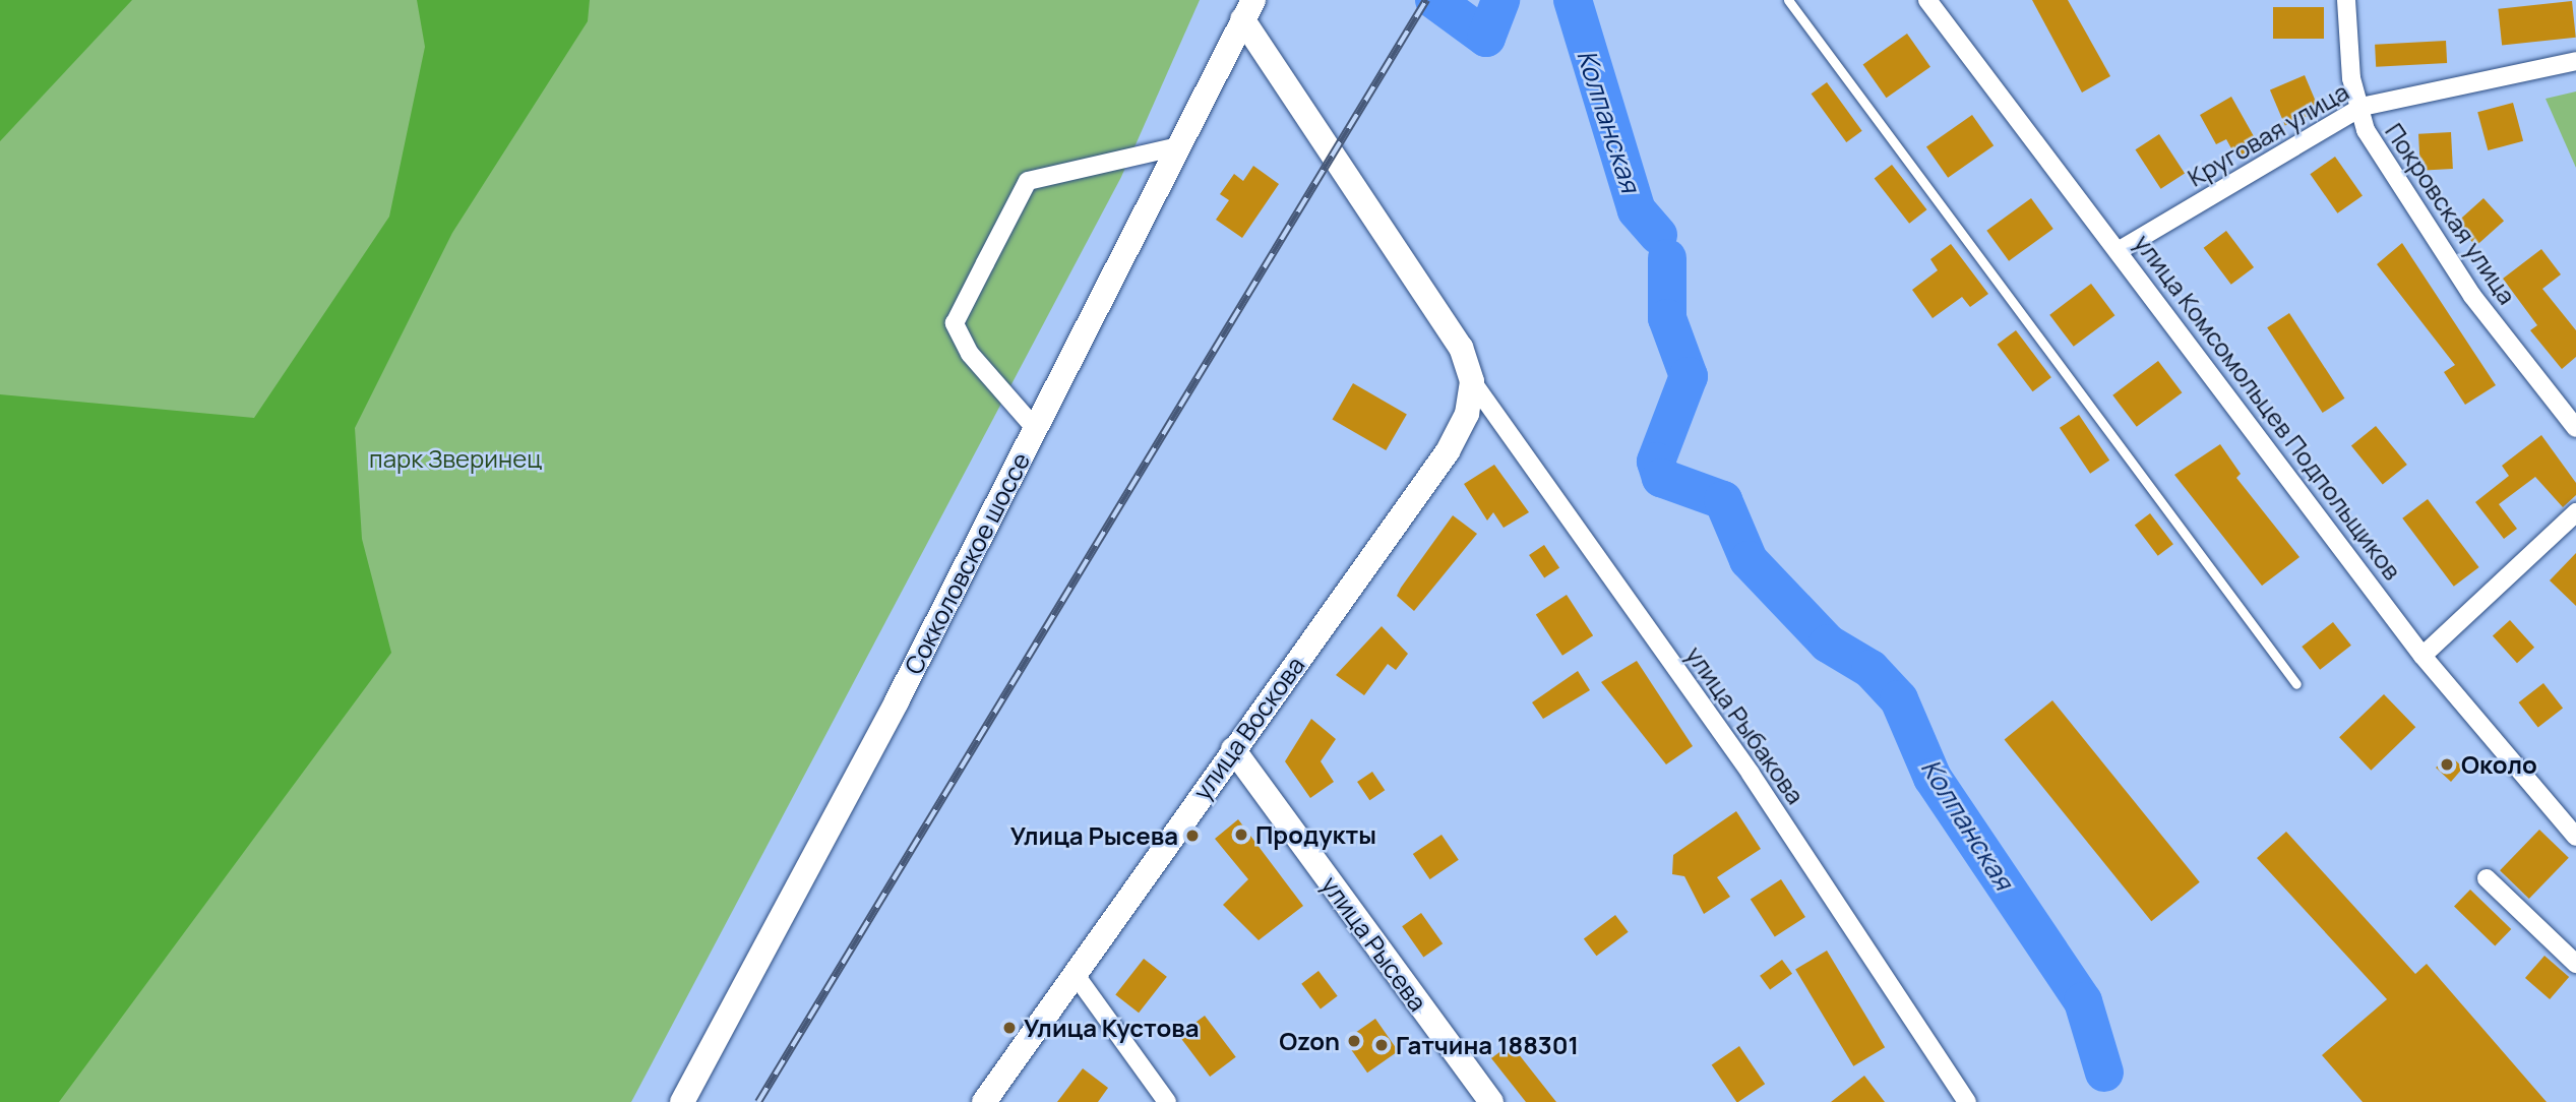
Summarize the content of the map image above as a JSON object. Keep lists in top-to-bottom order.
{
  "streets": {
    "main road": ["Сокколовское шоссе", "улица Воскова", "улица Рысева"],
    "street": [
      "Круговая улица",
      "Покровская улица",
      "улица Комсомольцев Подпольщиков",
      "улица Рыбакова"
    ]
  },
  "crossings": [
    ["Круговая улица", "Покровская улица"],
    ["Круговая улица", "улица Комсомольцев Подпольщиков"],
    ["улица Рыбакова", "улица Воскова"],
    ["улица Воскова", "улица Рысева"]
  ],
  "water": ["Колпанская"],
  "parks": ["парк Зверинец"],
  "places": [
    "Около",
    "Продукты",
    "Улица Рысева",
    "Улица Кустова",
    "Ozon",
    "Гатчина 188301"
  ]
}
